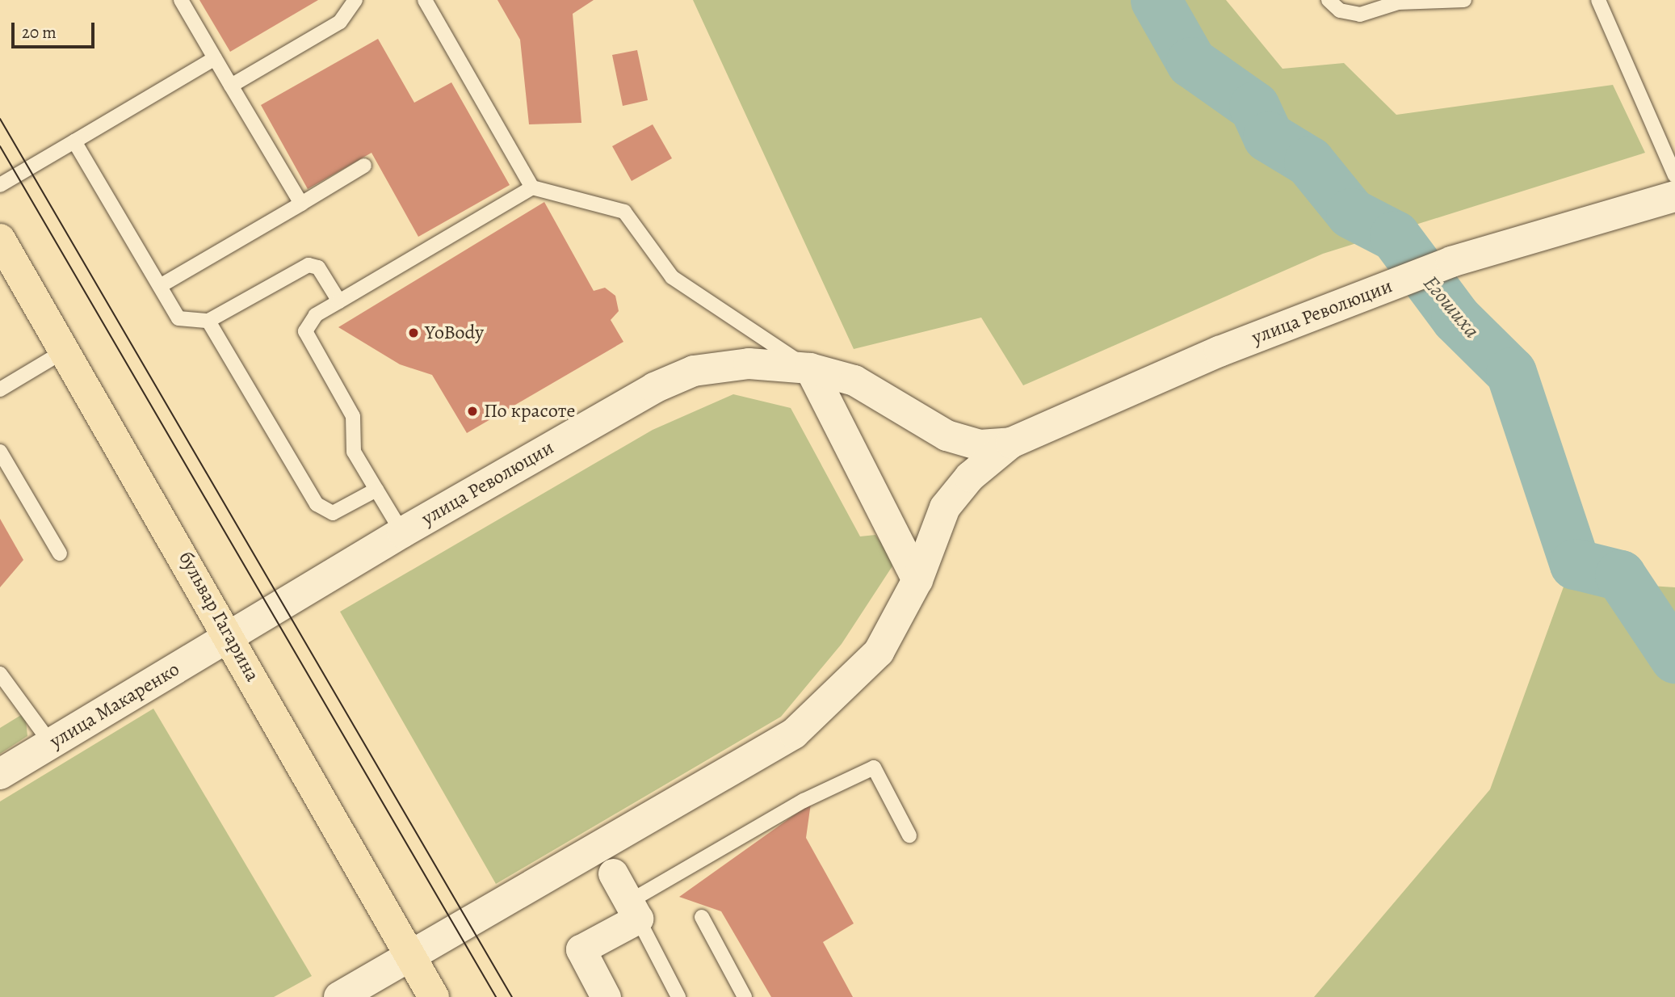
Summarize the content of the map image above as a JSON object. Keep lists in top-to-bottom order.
{
  "streets": {
    "main road": ["улица Революции", "бульвар Гагарина", "улица Макаренко"]
  },
  "crossings": [
    ["улица Революции", "бульвар Гагарина"],
    ["улица Революции", "улица Макаренко"],
    ["бульвар Гагарина", "улица Макаренко"]
  ],
  "water": ["Егошиха"],
  "places": ["YoBody", "По красоте"],
  "scale_bar": "20 m"
}
